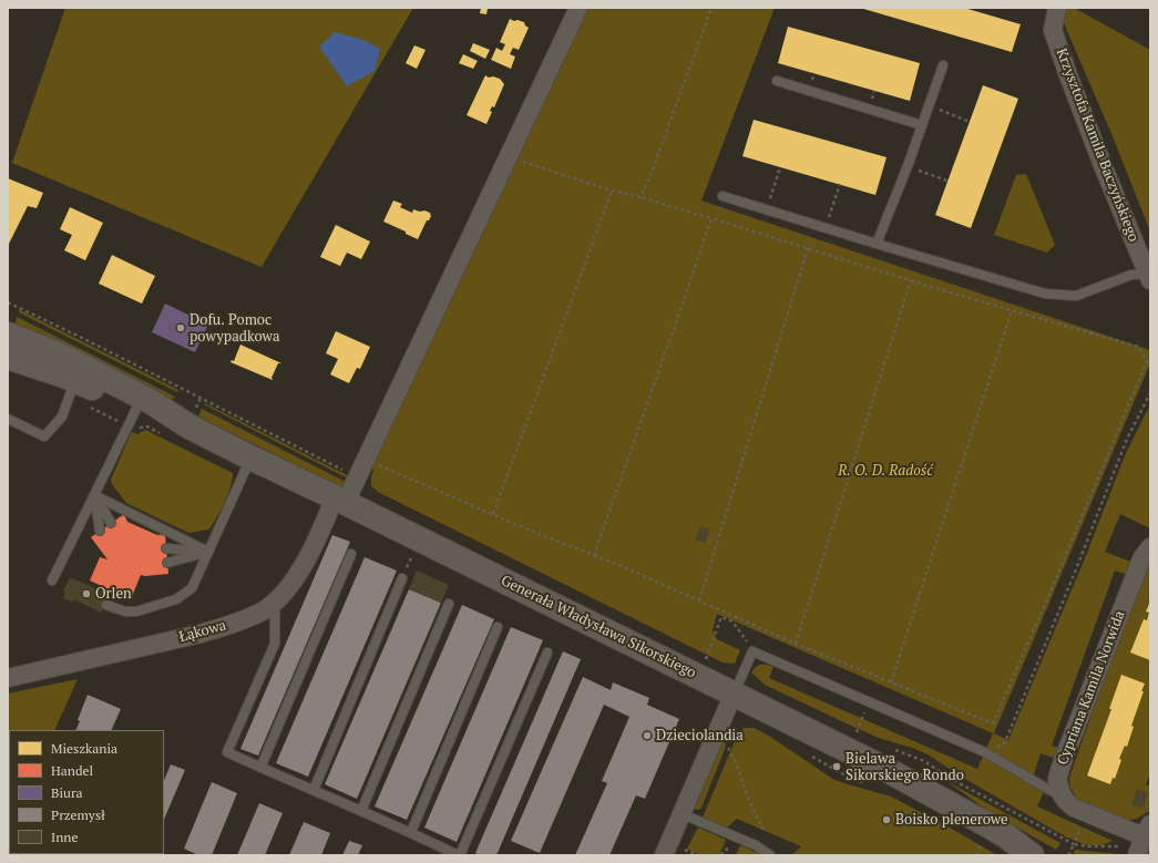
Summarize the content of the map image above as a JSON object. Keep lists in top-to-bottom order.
{
  "streets": {
    "main road": ["Generała Władysława Sikorskiego"],
    "street": ["Krzysztofa Kamila Baczyńskiego", "Łąkowa", "Cypriana Kamila Norwida"]
  },
  "crossings": [
    ["Generała Władysława Sikorskiego", "Łąkowa"]
  ],
  "parks": ["R. O. D. Radość"],
  "places": [
    "Dofu. Pomoc powypadkowa",
    "Orlen",
    "Dzieciolandia",
    "Bielawa Sikorskiego Rondo",
    "Boisko plenerowe"
  ],
  "legend": [
    "Mieszkania",
    "Handel",
    "Biura",
    "Przemysł",
    "Inne"
  ]
}
